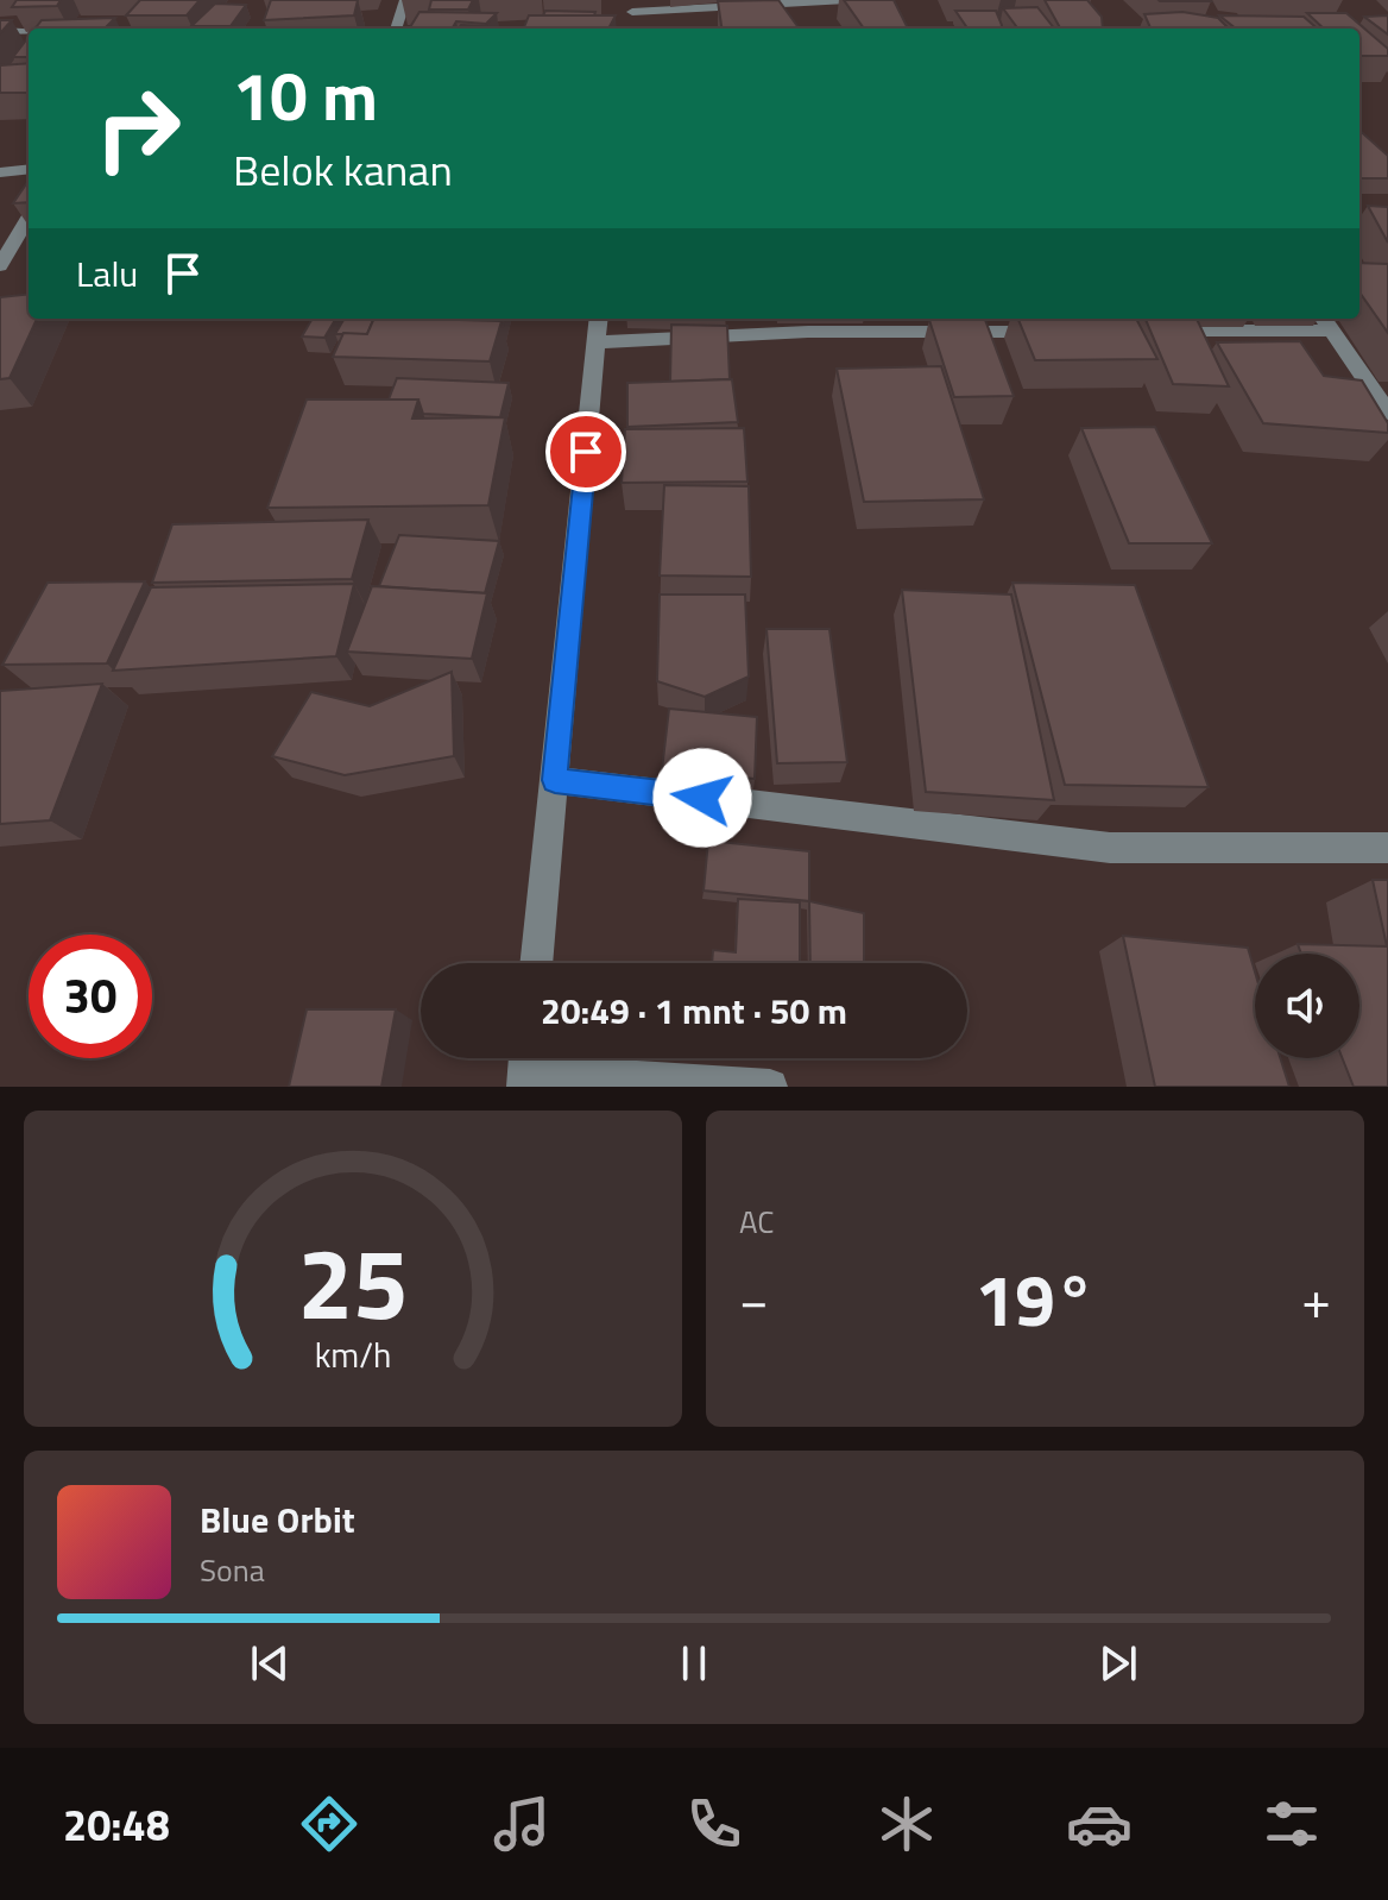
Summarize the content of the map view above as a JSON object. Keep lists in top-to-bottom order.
{
  "page": {
    "turn": ["10 m", "Belok kanan"],
    "then": "Lalu",
    "limit": "30",
    "trip": "20:49 · 1 mnt · 50 m",
    "tile": "AC",
    "heat": ["−", "19°", "+"],
    "song": ["Blue Orbit", "Sona"],
    "tabs": "20:48",
    "gauge": ["25", "km/h"]
  }
}
